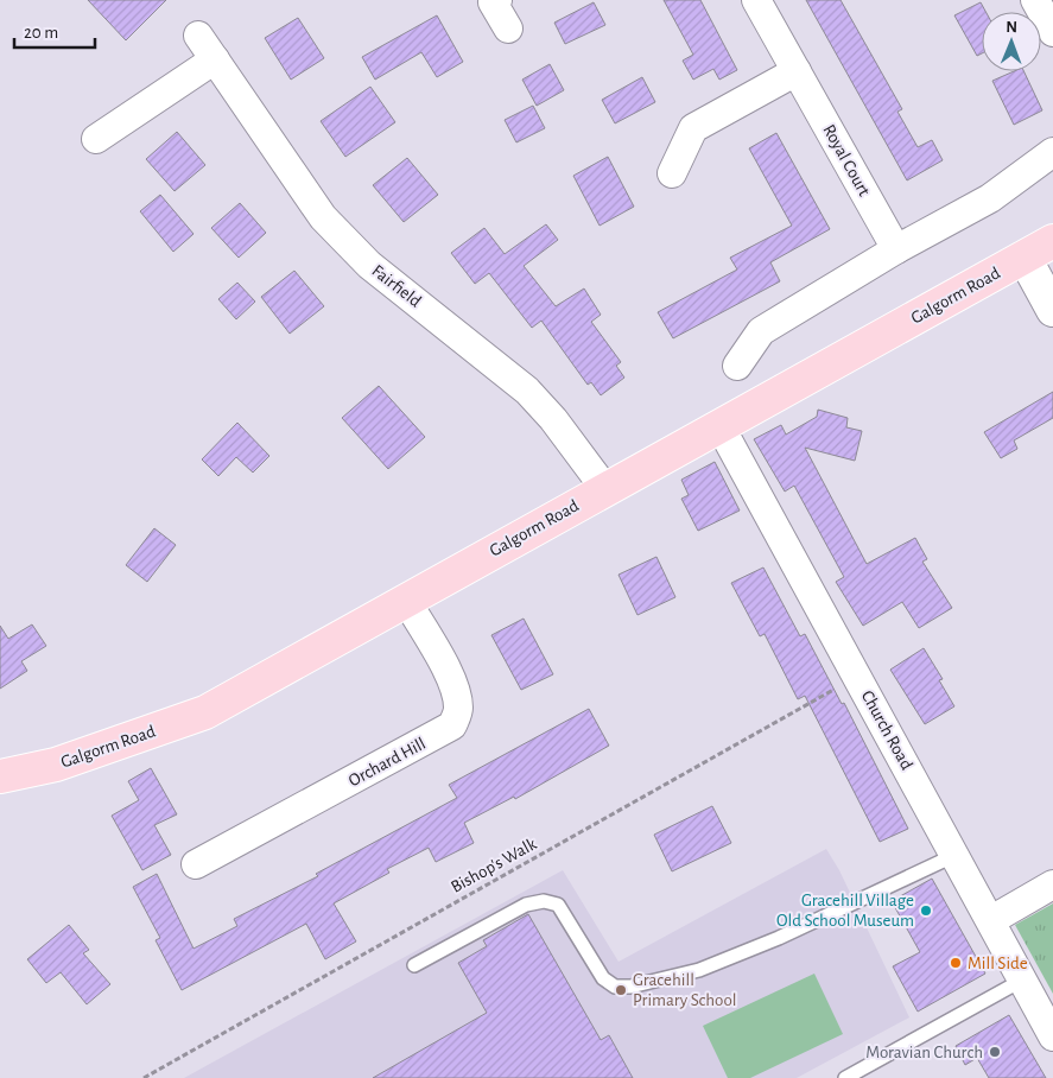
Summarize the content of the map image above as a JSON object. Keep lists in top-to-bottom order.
{
  "streets": {
    "main road": ["Galgorm Road"],
    "street": [
      "Royal Court",
      "Fairfield",
      "Church Road",
      "Orchard Hill"
    ],
    "path": ["Bishop's Walk"]
  },
  "crossings": [
    ["Fairfield", "Galgorm Road"],
    ["Galgorm Road", "Church Road"],
    ["Galgorm Road", "Orchard Hill"],
    ["Church Road", "Bishop's Walk"]
  ],
  "places": [
    "Gracehill Village Old School Museum",
    "Mill Side",
    "Gracehill Primary School",
    "Moravian Church"
  ],
  "scale_bar": "20 m",
  "north": "top"
}
